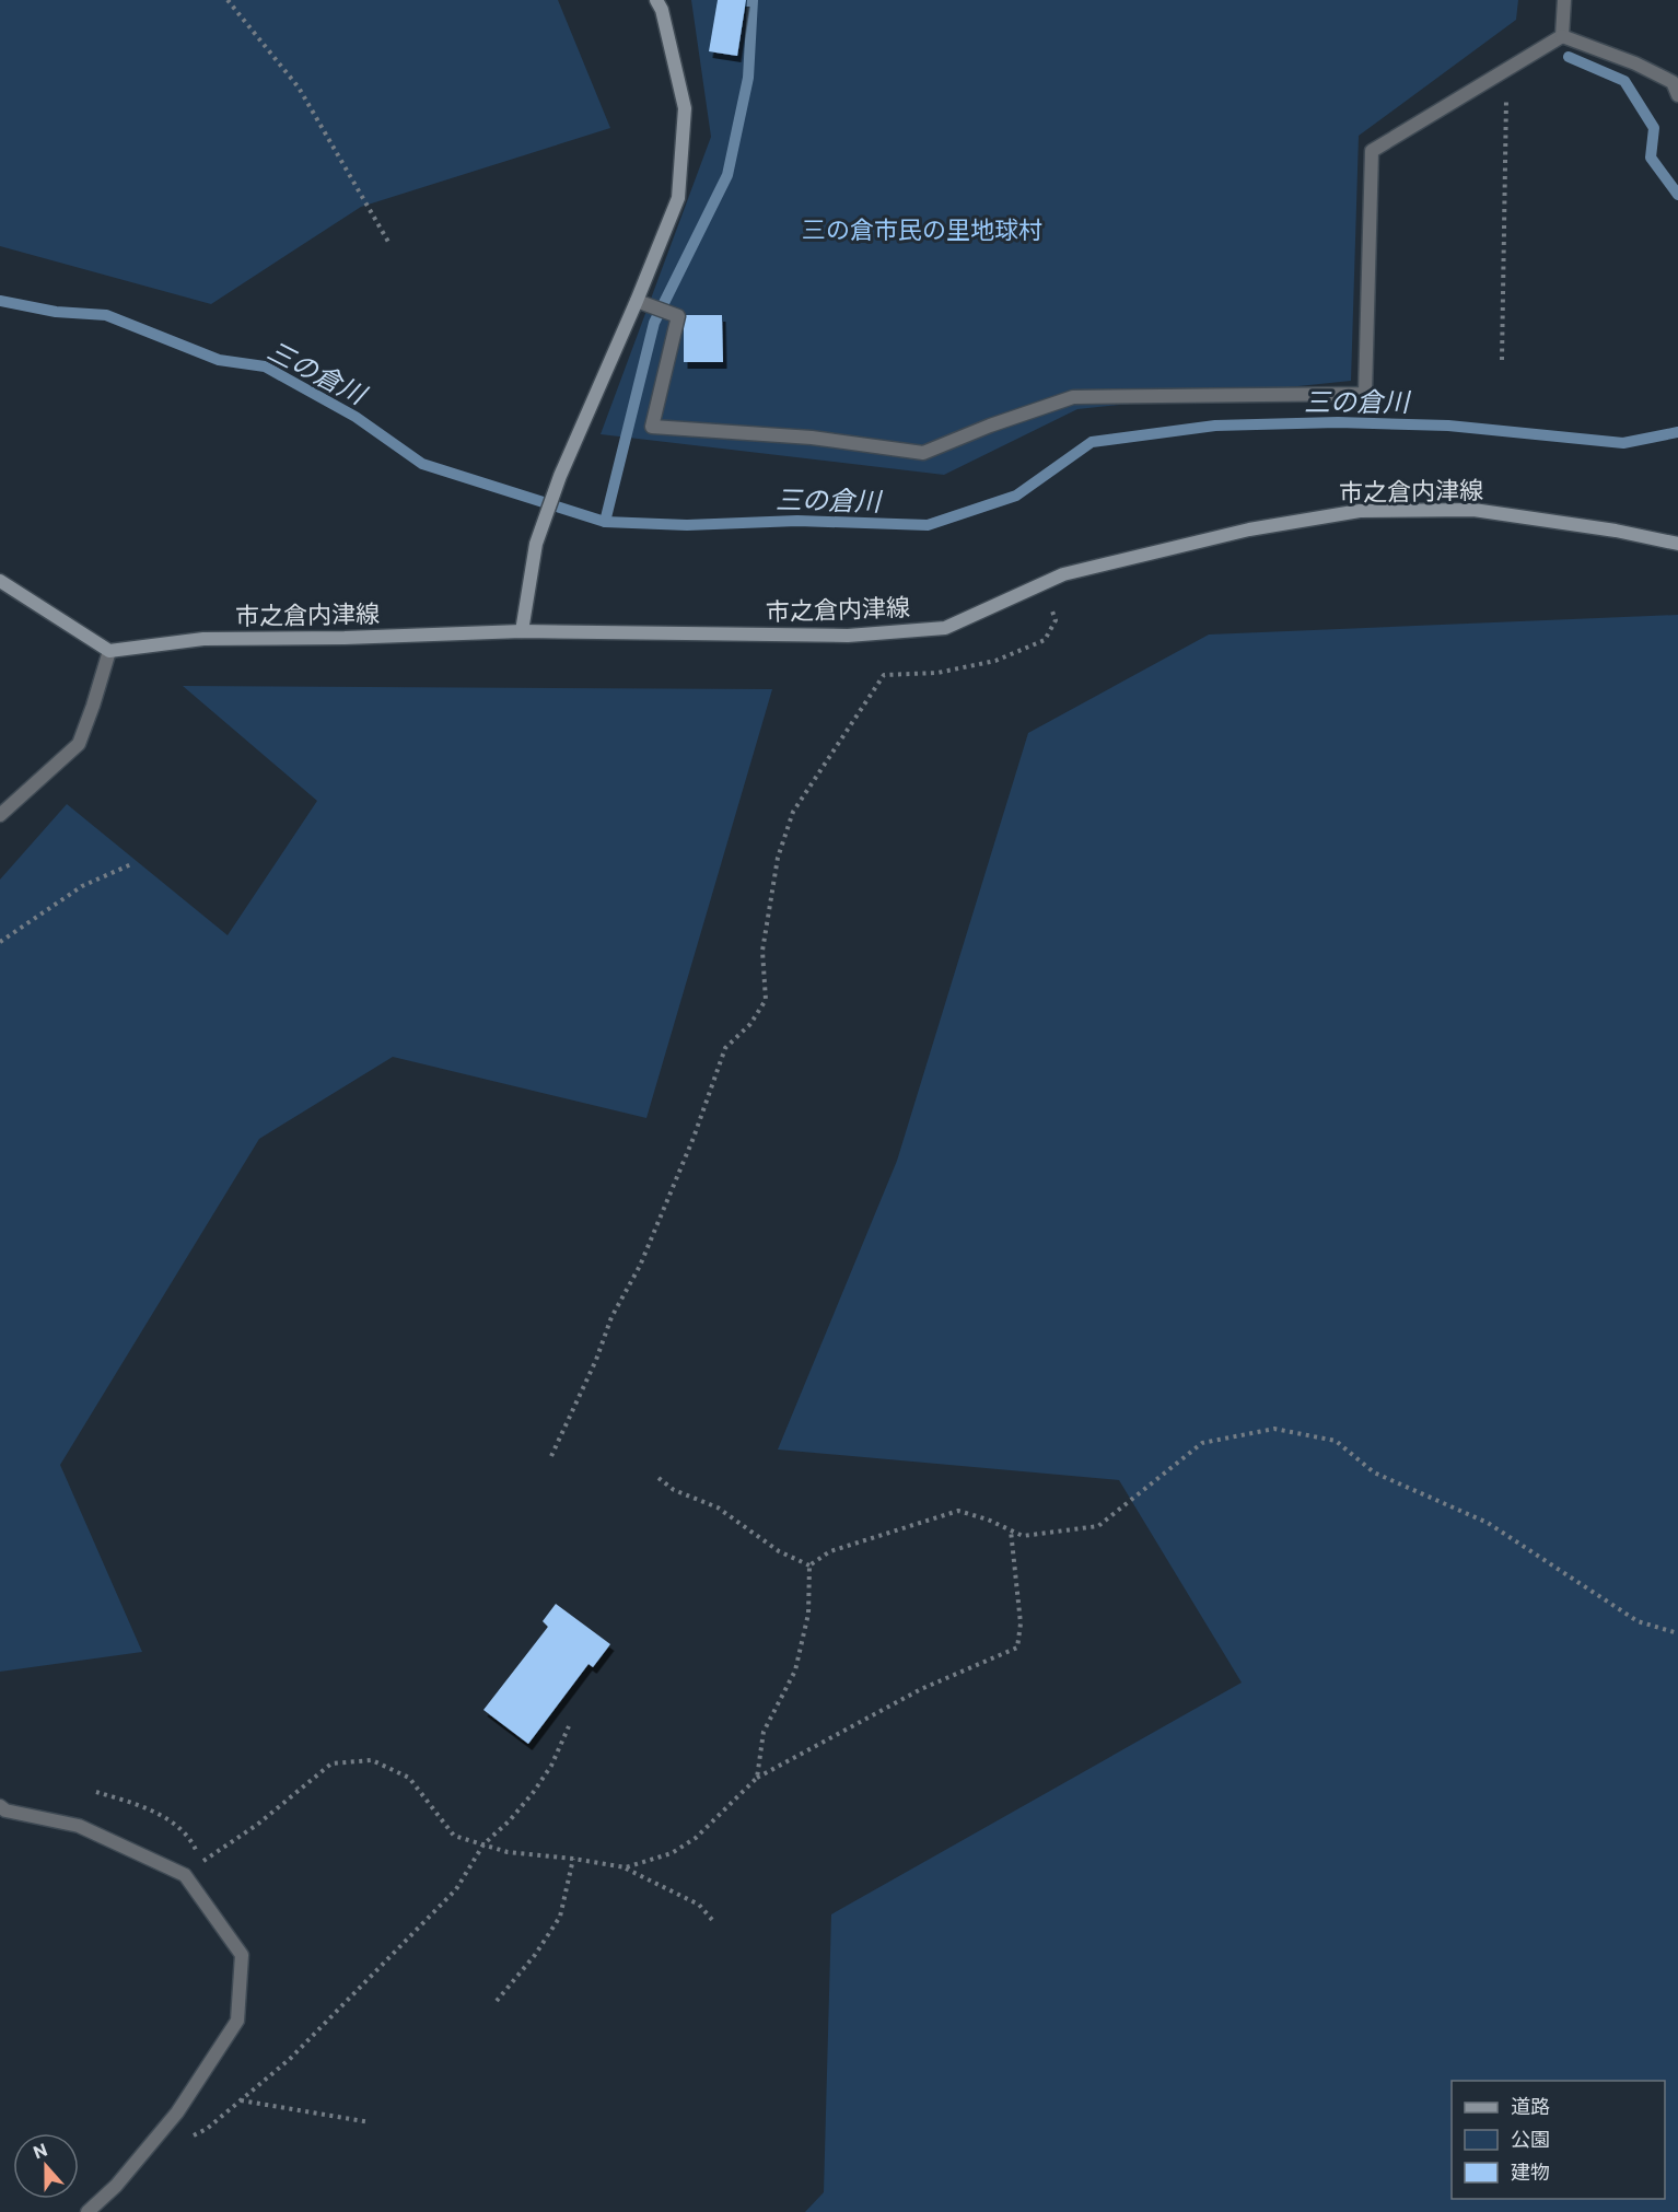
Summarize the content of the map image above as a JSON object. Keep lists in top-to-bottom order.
{
  "streets": {
    "main road": ["市之倉内津線"]
  },
  "water": ["三の倉川"],
  "parks": ["三の倉市民の里地球村"],
  "legend": ["道路", "公園", "建物"],
  "north": "top"
}
